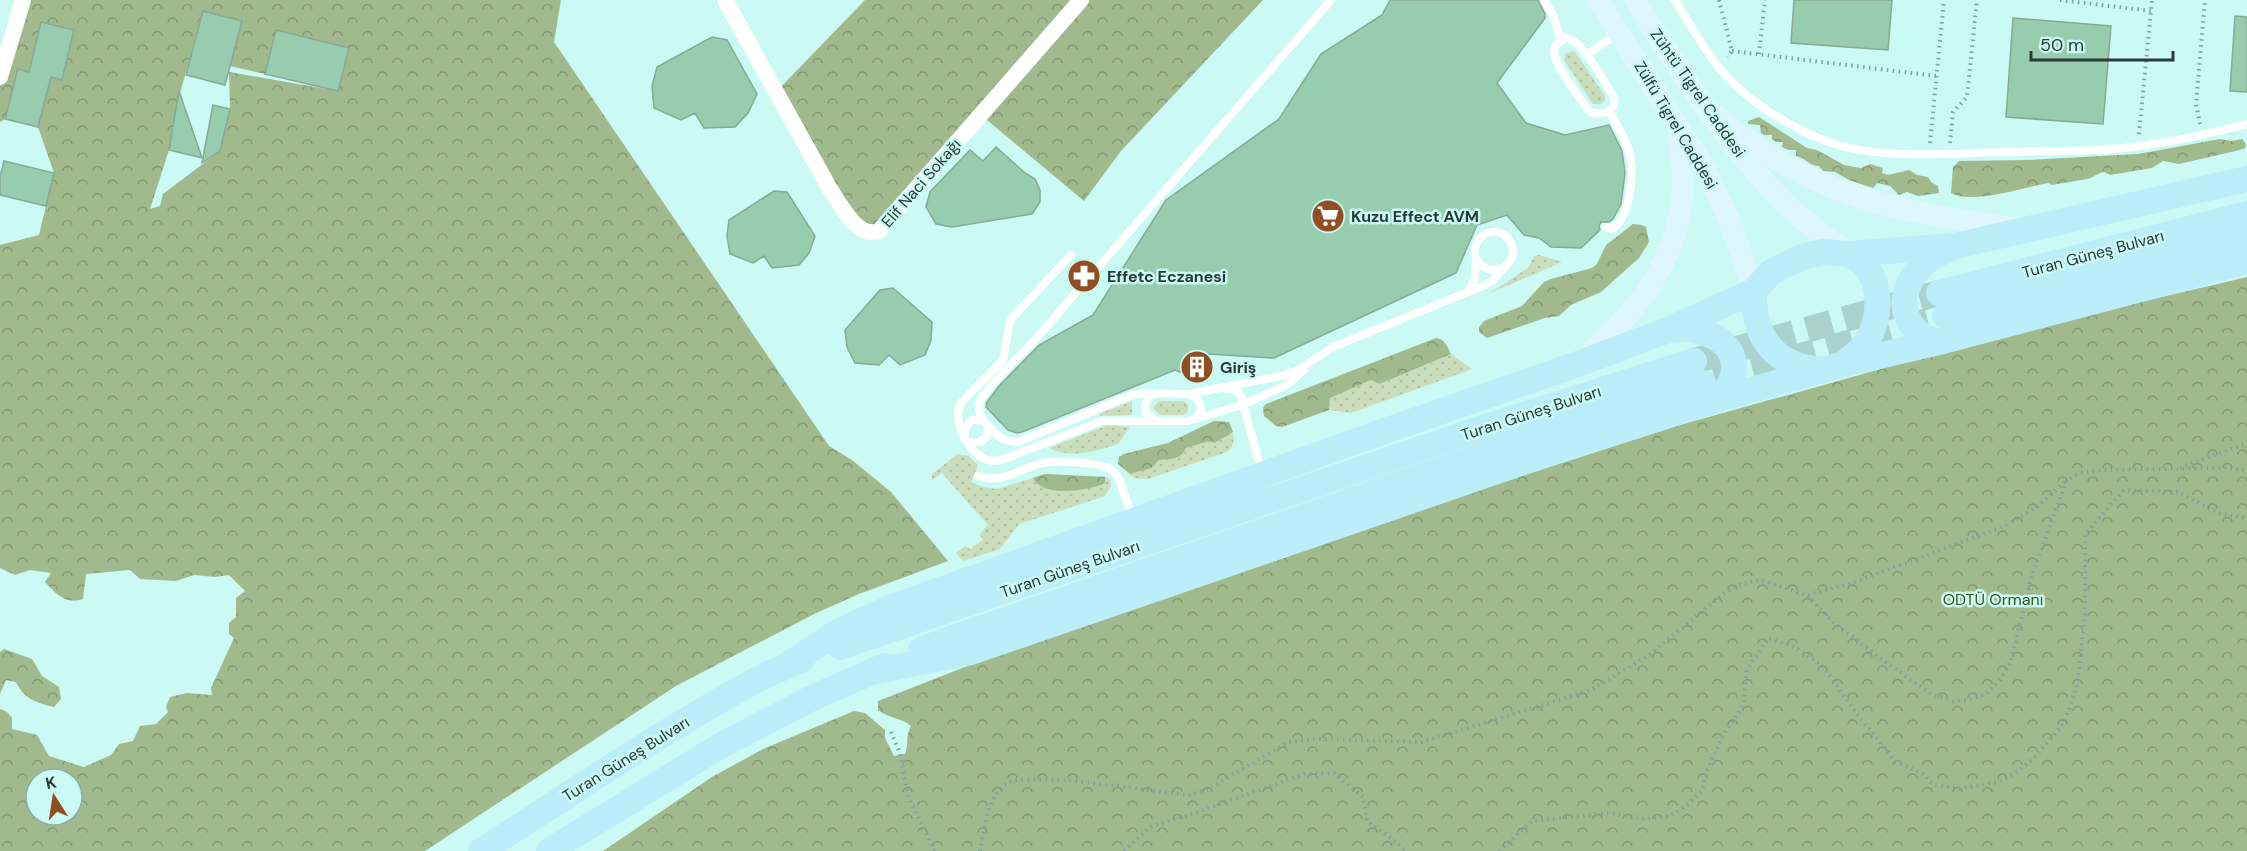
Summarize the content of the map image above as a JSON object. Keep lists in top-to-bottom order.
{
  "streets": {
    "main road": ["Zühtü Tigrel Caddesi", "Zülfü Tigrel Caddesi", "Turan Güneş Bulvarı"],
    "street": ["Elif Naci Sokağı"]
  },
  "crossings": [
    ["Zühtü Tigrel Caddesi", "Zülfü Tigrel Caddesi"]
  ],
  "parks": ["ODTÜ Ormanı"],
  "places": {
    "supermarket": ["Kuzu Effect AVM"],
    "pharmacy": ["Effetc Eczanesi"],
    "building": ["Giriş"]
  },
  "scale_bar": "50 m",
  "north": "top"
}
